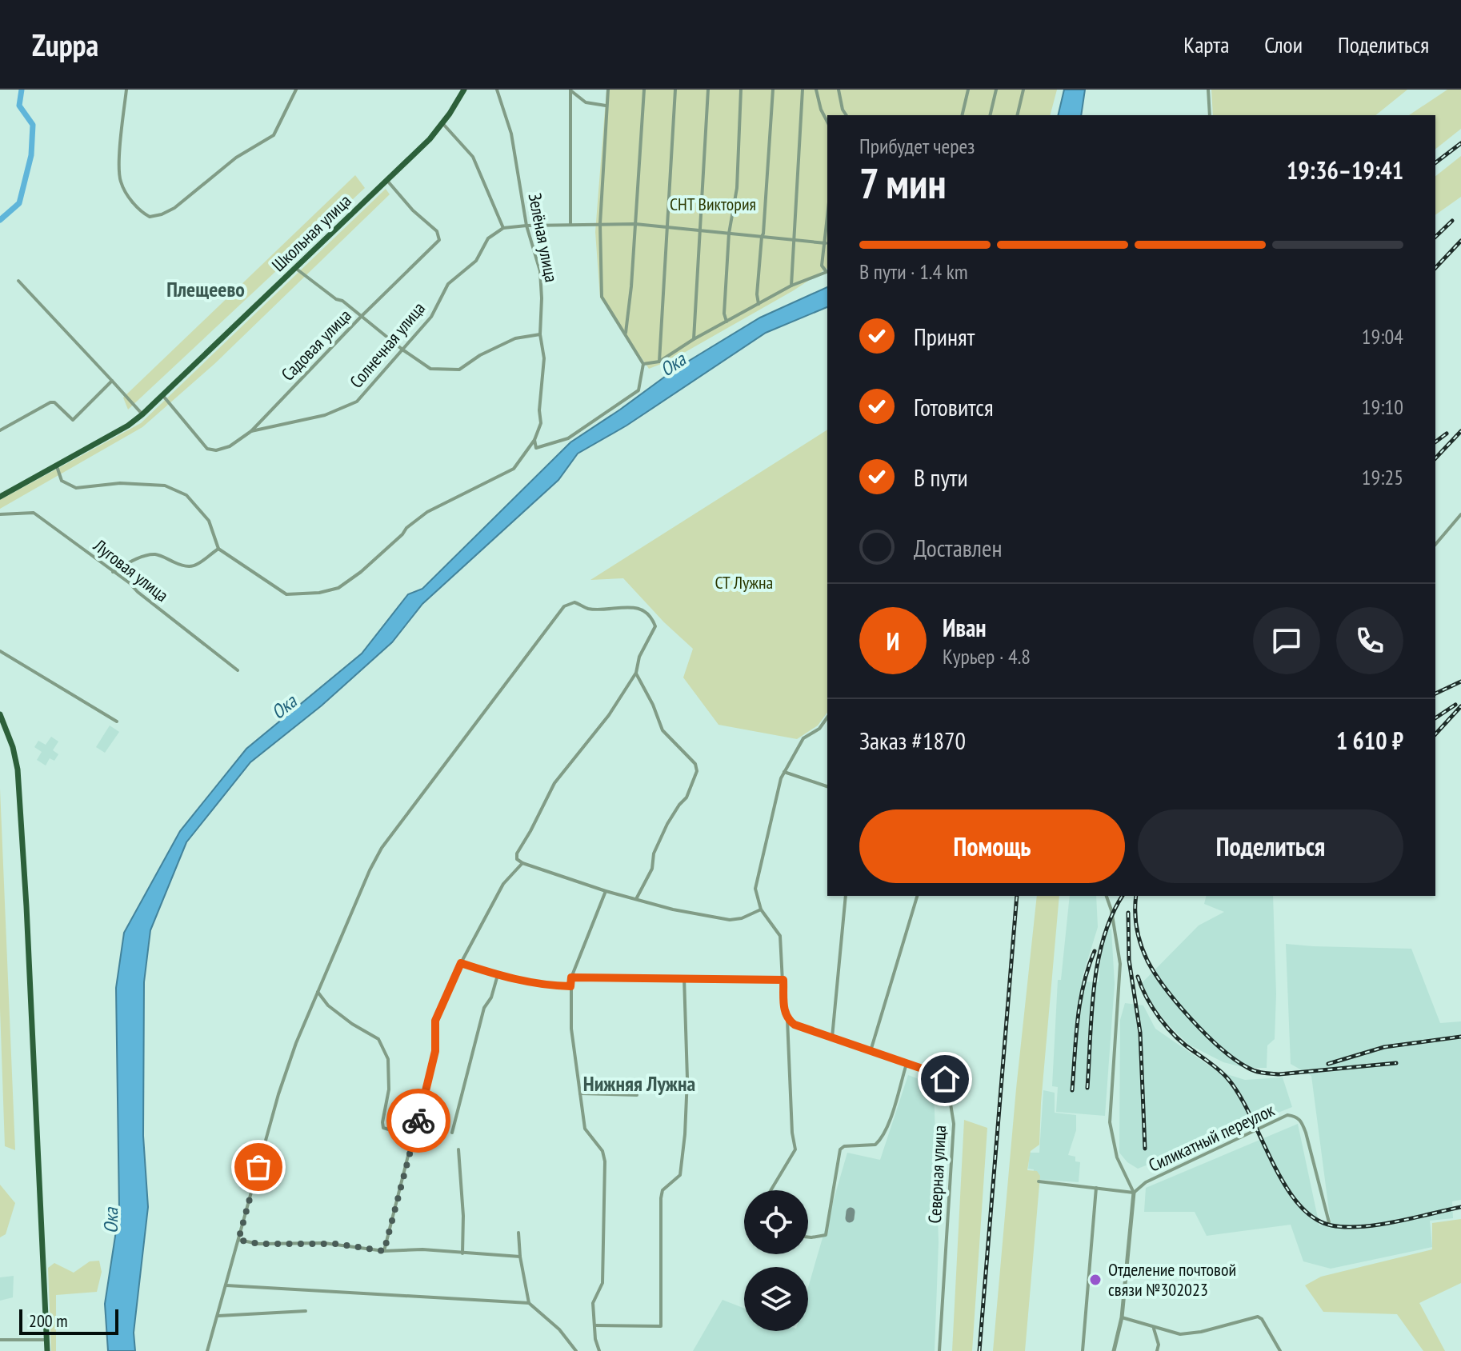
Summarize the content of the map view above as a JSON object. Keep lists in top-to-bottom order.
{
  "streets": {
    "main road": ["Школьная улица"],
    "street": [
      "Зелёная улица",
      "Садовая улица",
      "Солнечная улица",
      "Луговая улица",
      "Силикатный переулок",
      "Северная улица"
    ]
  },
  "crossings": [
    ["Школьная улица", "Садовая улица"],
    ["Садовая улица", "Солнечная улица"]
  ],
  "districts": ["Плещеево", "Нижняя Лужна"],
  "water": ["Ока"],
  "parks": ["СНТ Виктория", "СТ Лужна"],
  "places": ["Отделение почтовой связи №302023"],
  "scale_bar": "200 m",
  "page": {
    "header": "Zuppa",
    "nav": ["Карта", "Слои", "Поделиться"],
    "heading": ["7 мин", "Прибудет через", "19:36–19:41"],
    "panel": [
      "Иван",
      "Курьер · 4.8",
      "Заказ #1870",
      "1 610 ₽"
    ],
    "bar": "В пути · 1.4 km",
    "list": [
      ["Принят", "19:04"],
      ["Готовится", "19:10"],
      ["В пути", "19:25"],
      "Доставлен"
    ],
    "round": "И",
    "buttons": ["Помощь", "Поделиться"],
    "scale": "200 m"
  }
}
